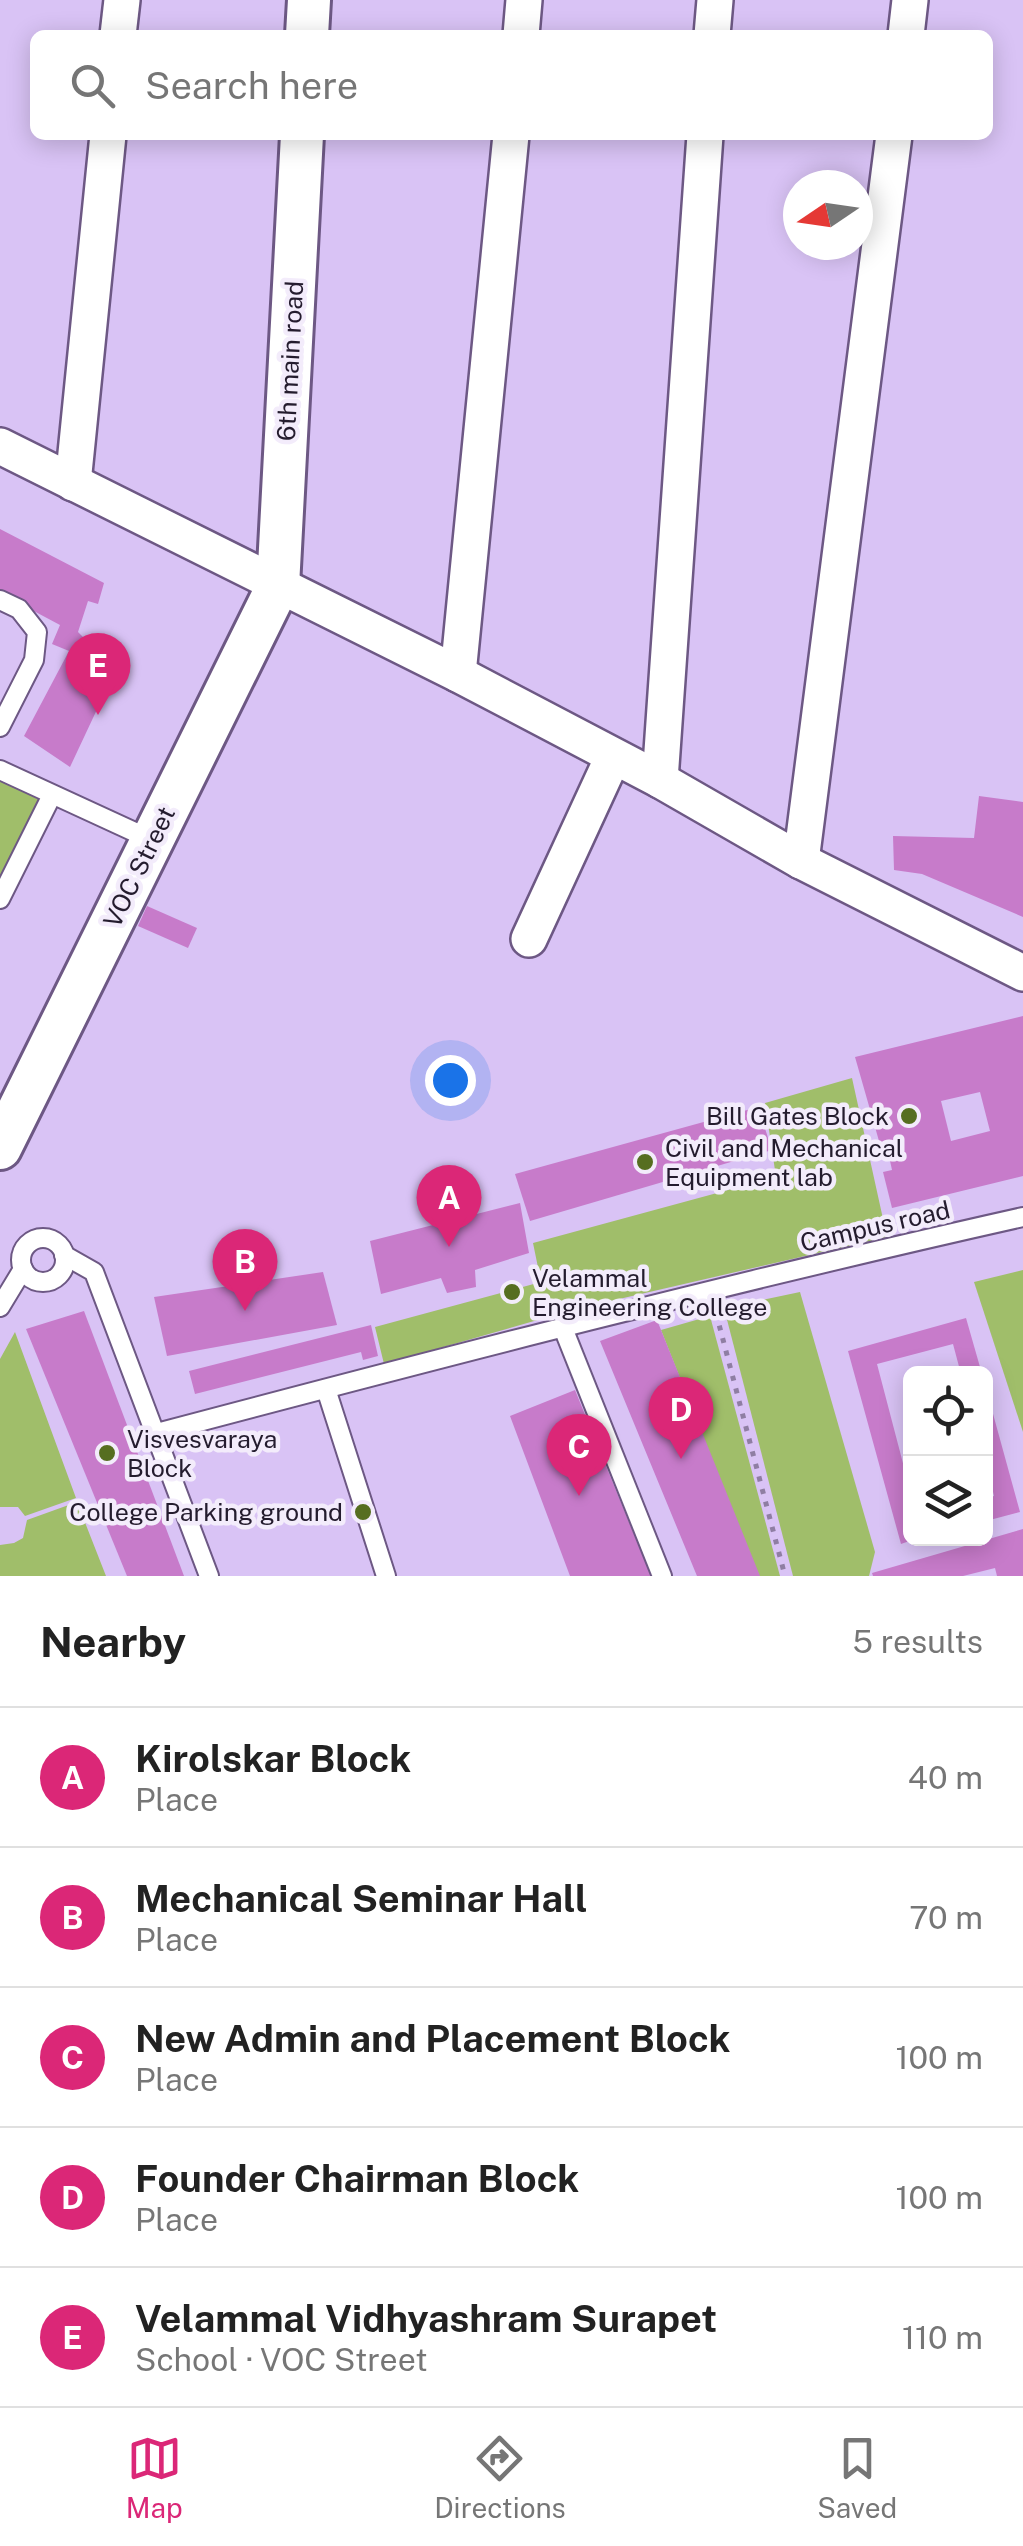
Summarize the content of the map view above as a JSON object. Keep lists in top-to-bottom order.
{
  "streets": {
    "street": ["6th main road", "VOC Street"],
    "lane": ["Campus road"]
  },
  "crossings": [
    ["6th main road", "VOC Street"]
  ],
  "places": [
    "Bill Gates Block",
    "Civil and Mechanical Equipment lab",
    "Velammal Engineering College",
    "Visvesvaraya Block",
    "College Parking ground"
  ],
  "north": "left",
  "page": {
    "search": "Search here",
    "pins": [
      "E",
      "A",
      "B",
      "D",
      "C"
    ],
    "heading": ["Nearby", "5 results"],
    "list": [
      {
        "mark": "A",
        "name": "Kirolskar Block",
        "note": "Place",
        "value": "40 m"
      },
      {
        "mark": "B",
        "name": "Mechanical Seminar Hall",
        "note": "Place",
        "value": "70 m"
      },
      {
        "mark": "C",
        "name": "New Admin and Placement Block",
        "note": "Place",
        "value": "100 m"
      },
      {
        "mark": "D",
        "name": "Founder Chairman Block",
        "note": "Place",
        "value": "100 m"
      },
      {
        "mark": "E",
        "name": "Velammal Vidhyashram Surapet",
        "note": "School · VOC Street",
        "value": "110 m"
      }
    ],
    "nav": ["Map", "Directions", "Saved"]
  }
}
